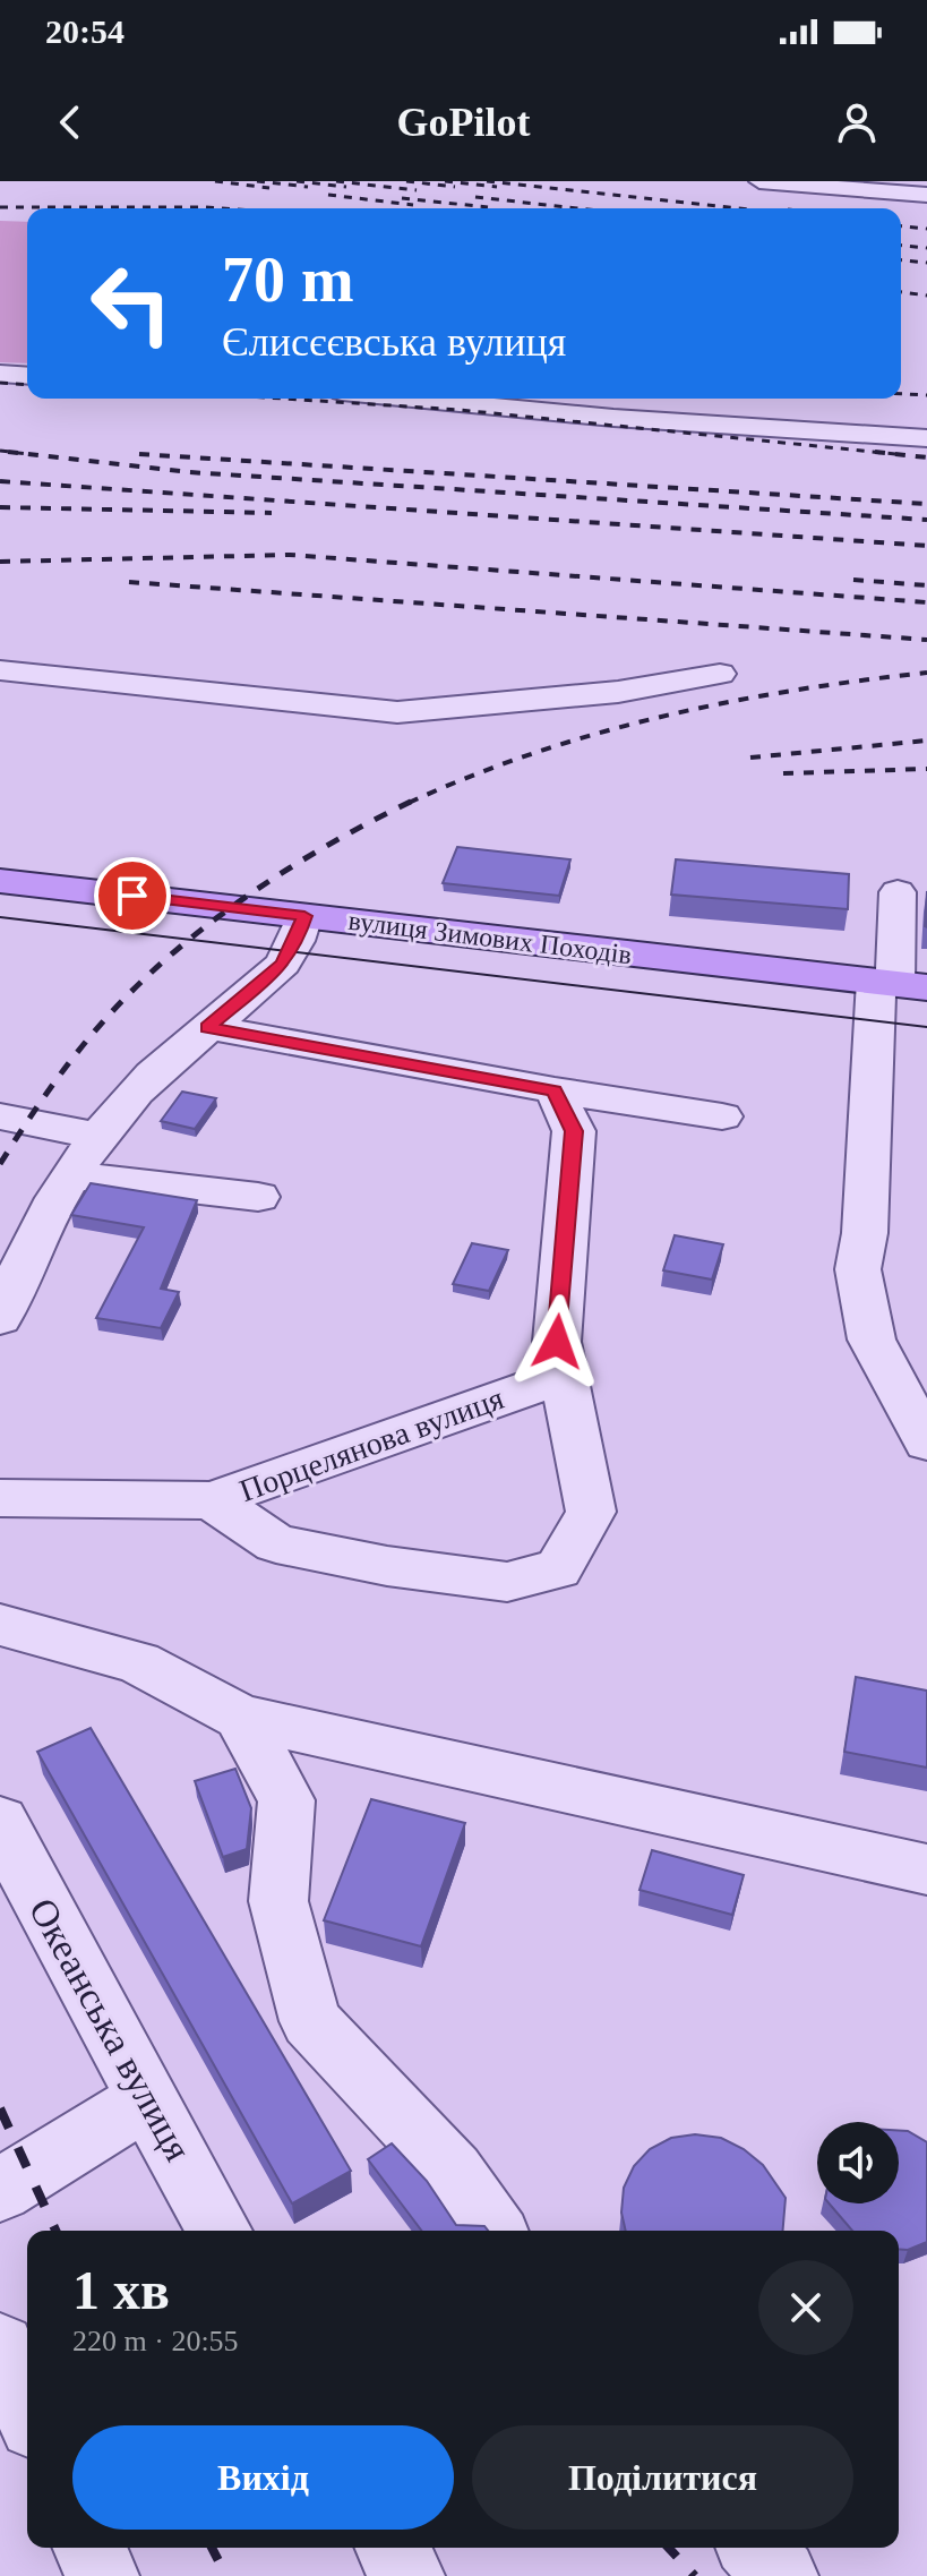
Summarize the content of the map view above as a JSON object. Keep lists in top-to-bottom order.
{
  "streets": {
    "main road": ["вулиця Зимових Походів"],
    "street": ["Порцелянова вулиця", "Океанська вулиця"]
  },
  "page": {
    "status": "20:54",
    "header": "GoPilot",
    "turn": ["70 m", "Єлисєєвська вулиця"],
    "heading": ["1 хв", "220 m · 20:55"],
    "buttons": ["Вихід", "Поділитися"]
  }
}
